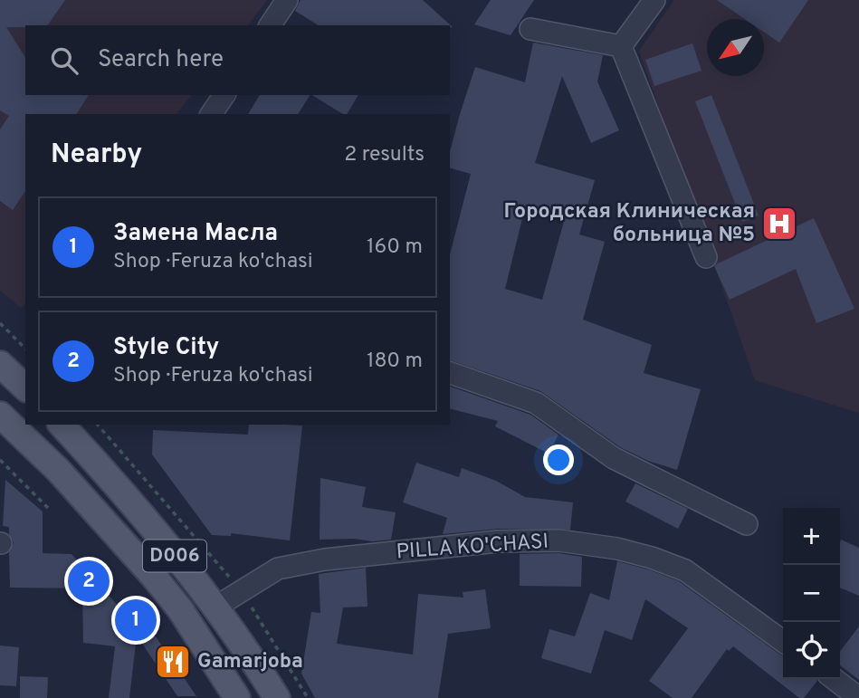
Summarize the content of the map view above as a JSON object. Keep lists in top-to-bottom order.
{
  "streets": {
    "main road": ["D006"],
    "street": ["PILLA KO'CHASI"]
  },
  "crossings": [
    ["PILLA KO'CHASI", "D006"]
  ],
  "places": {
    "hospital": ["Городская Клиническая больница №5"],
    "restaurant": ["Gamarjoba"]
  },
  "north": "bottom left",
  "page": {
    "search": "Search here",
    "heading": ["Nearby", "2 results"],
    "list": [
      {
        "mark": "1",
        "name": "Замена Масла",
        "note": "Shop · Feruza ko'chasi",
        "value": "160 m"
      },
      {
        "mark": "2",
        "name": "Style City",
        "note": "Shop · Feruza ko'chasi",
        "value": "180 m"
      }
    ],
    "map_buttons": ["+", "−"],
    "pins": ["2", "1"]
  }
}
